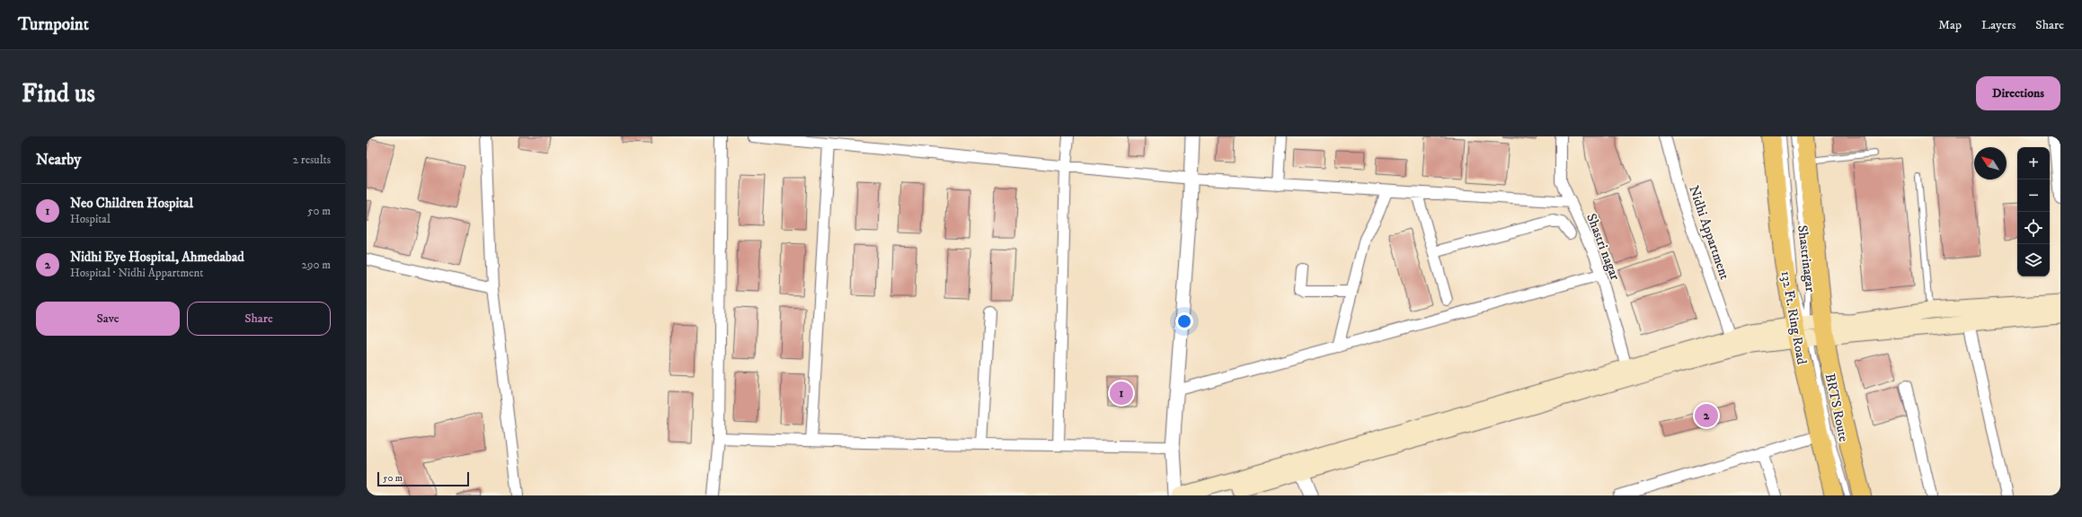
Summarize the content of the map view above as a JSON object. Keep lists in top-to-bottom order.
{
  "streets": {
    "main road": ["132 Ft. Ring Road"],
    "street": ["Nidhi Appartment", "Shastri nagar"],
    "lane": ["Shastrinagar", "BRTS Route"]
  },
  "crossings": [
    ["Shastrinagar", "132 Ft. Ring Road"],
    ["Shastrinagar", "BRTS Route"],
    ["132 Ft. Ring Road", "BRTS Route"]
  ],
  "scale_bar": "50 m",
  "north": "top left",
  "page": {
    "header": "Turnpoint",
    "nav": ["Map", "Layers", "Share"],
    "buttons": [
      "Directions",
      ["Save", "Share"]
    ],
    "title": "Find us",
    "heading": ["Nearby", "2 results"],
    "map_buttons": ["+", "−"],
    "list": [
      {
        "mark": "1",
        "name": "Neo Children Hospital",
        "note": "Hospital",
        "value": "50 m"
      },
      {
        "mark": "2",
        "name": "Nidhi Eye Hospital, Ahmedabad",
        "note": "Hospital · Nidhi Appartment",
        "value": "290 m"
      }
    ],
    "pins": ["1", "2"],
    "scale": "50 m"
  }
}
